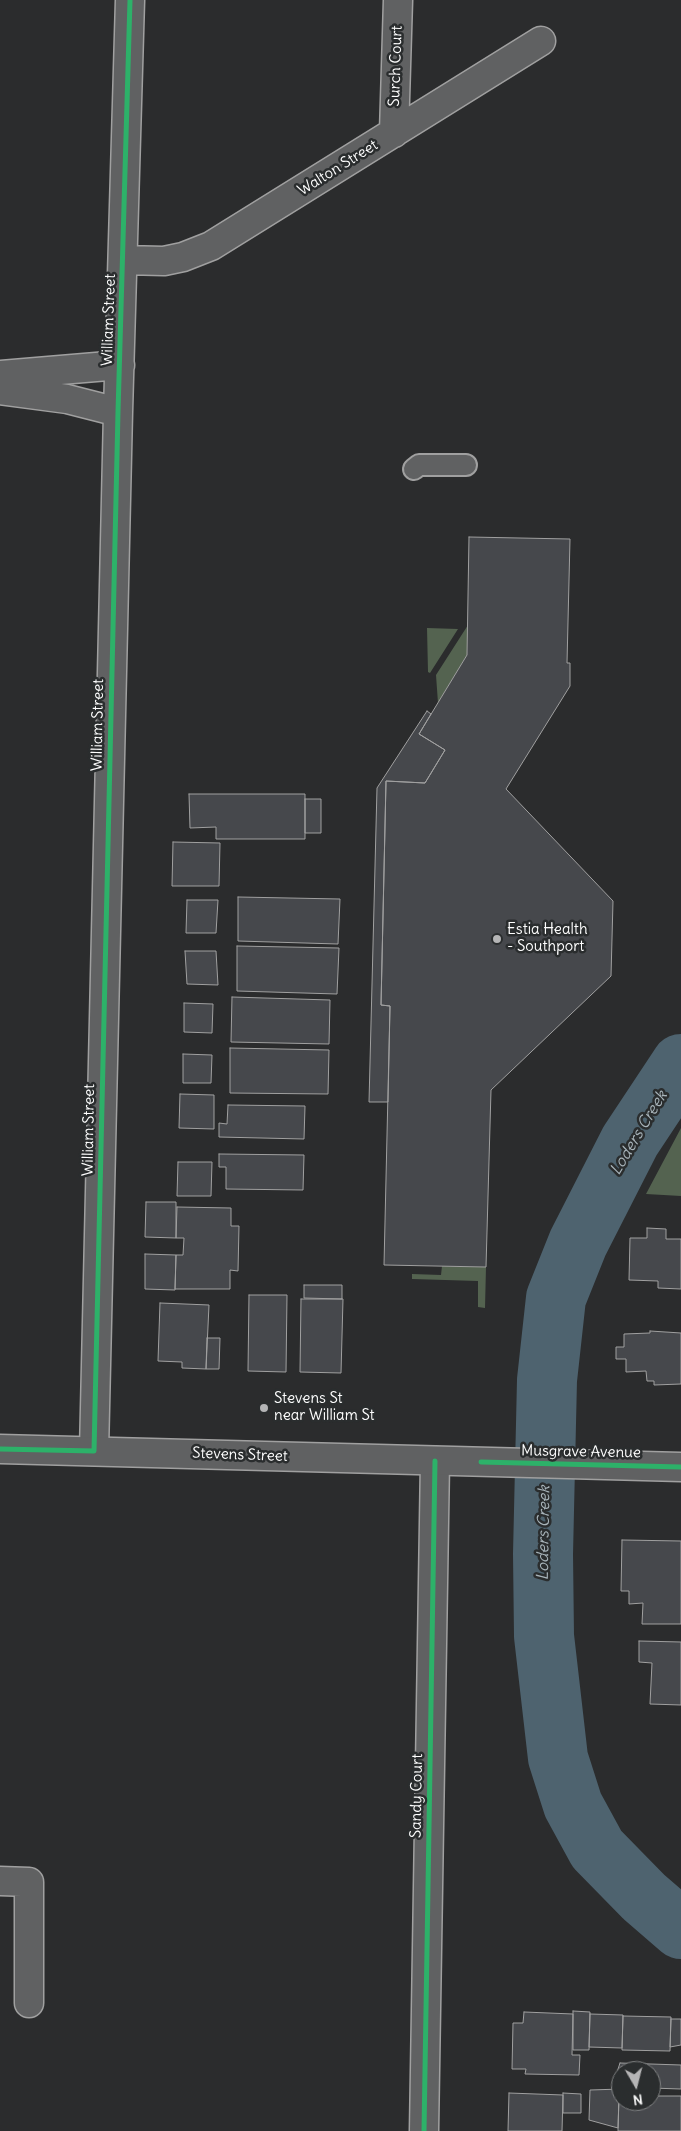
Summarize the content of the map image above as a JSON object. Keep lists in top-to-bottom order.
{
  "streets": {
    "street": [
      "Surch Court",
      "Walton Street",
      "William Street",
      "Musgrave Avenue",
      "Stevens Street",
      "Sandy Court"
    ]
  },
  "crossings": [
    ["Surch Court", "Walton Street"],
    ["Walton Street", "William Street"],
    ["William Street", "Stevens Street"],
    ["Musgrave Avenue", "Stevens Street"],
    ["Stevens Street", "Sandy Court"]
  ],
  "water": ["Loders Creek"],
  "places": ["Estia Health - Southport", "Stevens St near William St"],
  "north": "bottom"
}
